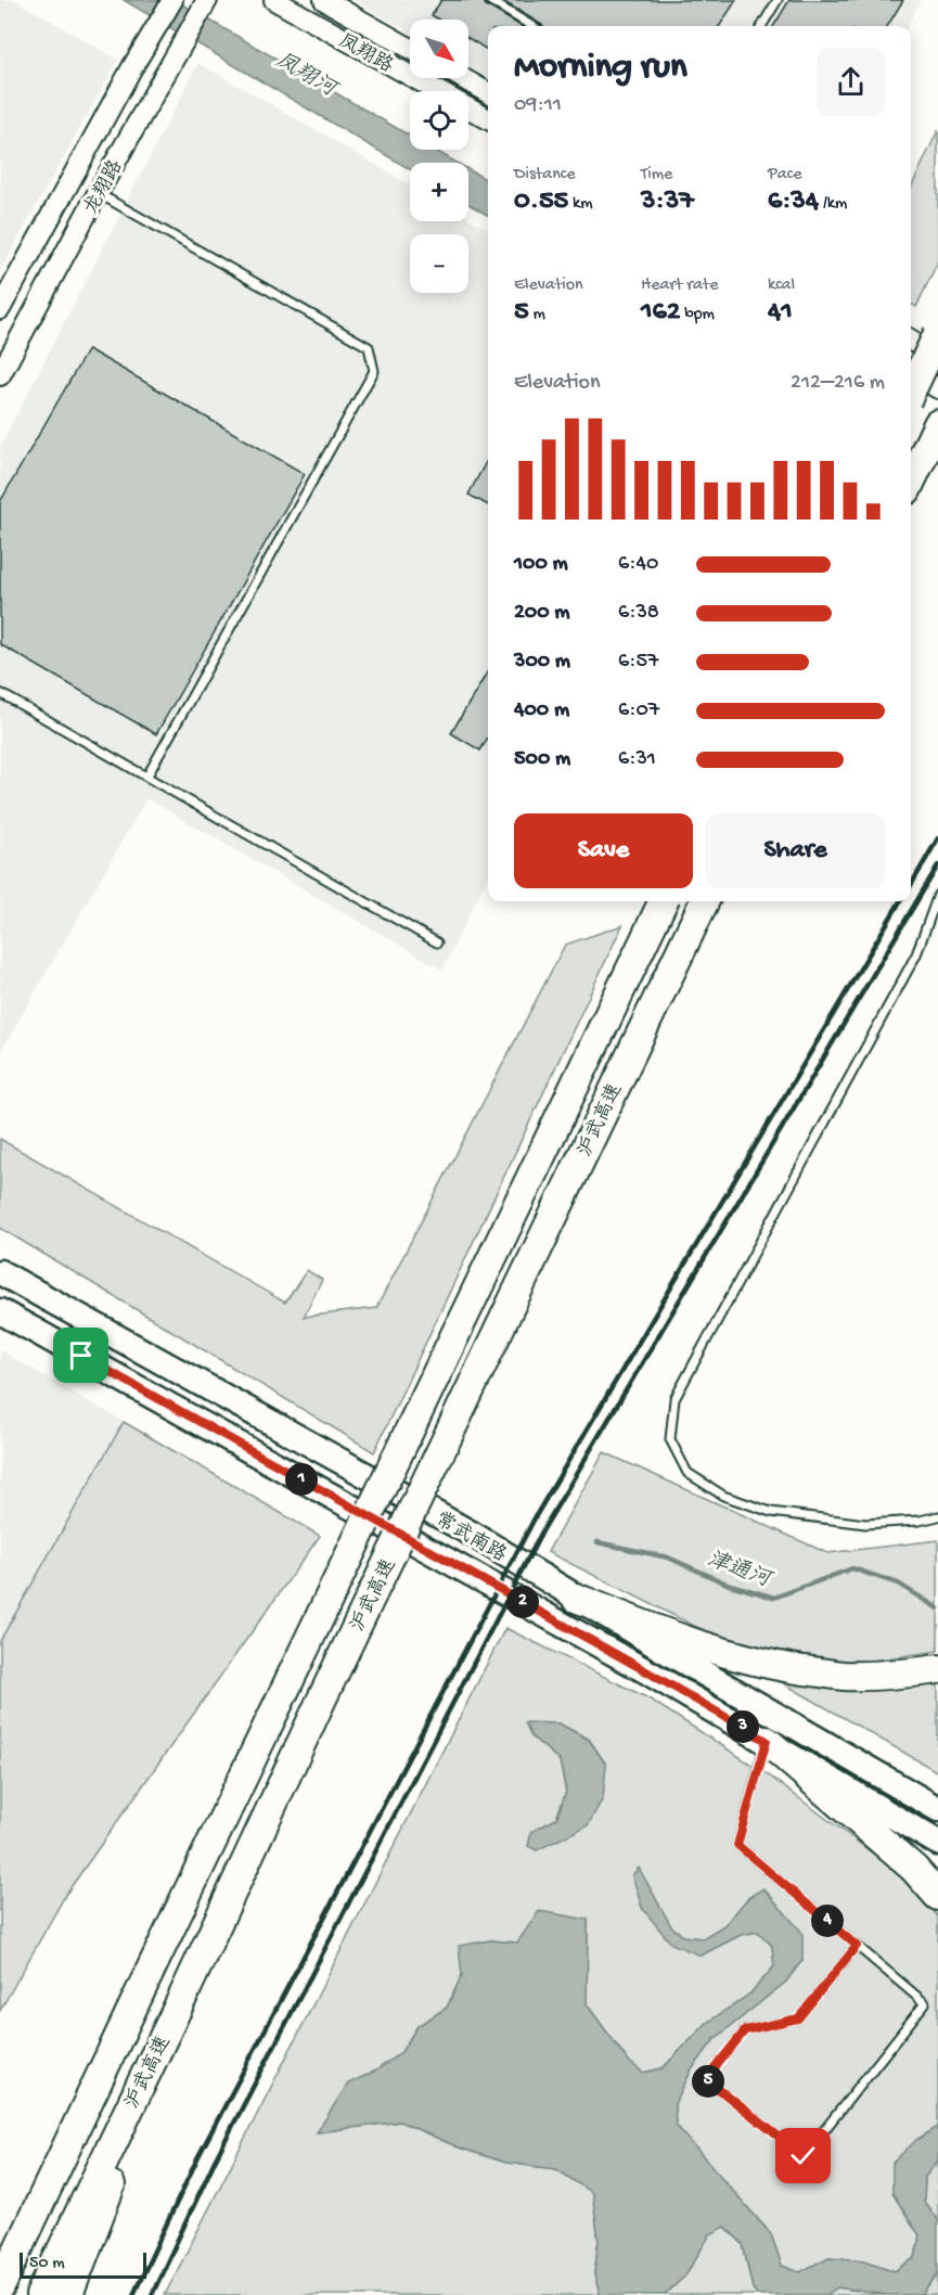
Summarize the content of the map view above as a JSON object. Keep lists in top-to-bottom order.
{
  "streets": {
    "highway": ["沪武高速"],
    "main road": ["常武南路"],
    "street": ["凤翔路", "龙翔路"]
  },
  "water": ["凤翔河", "津通河"],
  "scale_bar": "50 m",
  "north": "bottom right",
  "page": {
    "map_buttons": ["+", "−"],
    "heading": ["Morning run", "09:11"],
    "stats": [
      ["Distance", "0.55 km"],
      ["Time", "3:37"],
      ["Pace", "6:34 /km"],
      ["Elevation", "5 m"],
      ["Heart rate", "162 bpm"],
      ["kcal", "41"]
    ],
    "chart": ["Elevation", "212–216 m"],
    "list": [
      {
        "name": "100 m",
        "note": "6:40"
      },
      {
        "name": "200 m",
        "note": "6:38"
      },
      {
        "name": "300 m",
        "note": "6:57"
      },
      {
        "name": "400 m",
        "note": "6:07"
      },
      {
        "name": "500 m",
        "note": "6:31"
      }
    ],
    "buttons": ["Save", "Share"],
    "pins": [
      "1",
      "2",
      "3",
      "4",
      "5"
    ],
    "scale": "50 m"
  }
}
